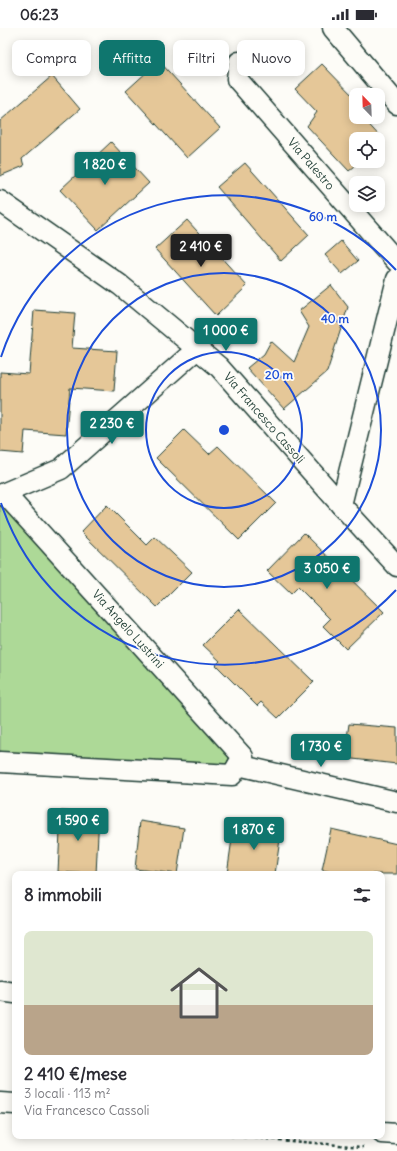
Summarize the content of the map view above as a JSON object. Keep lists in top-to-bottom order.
{
  "streets": {
    "street": ["Via Palestro", "Via Francesco Cassoli", "Via Angelo Lustrini"]
  },
  "crossings": [
    ["Via Francesco Cassoli", "Via Angelo Lustrini"]
  ],
  "north": "top left",
  "page": {
    "status": "06:23",
    "chip": [
      "Compra",
      "Affitta",
      "Filtri",
      "Nuovo"
    ],
    "price": [
      "1 820 €",
      "2 410 €",
      "1 000 €",
      "2 230 €",
      "3 050 €",
      "1 730 €",
      "1 590 €",
      "1 870 €"
    ],
    "heading": "8 immobili",
    "list": [
      {
        "name": "2 410 €/mese",
        "note": "3 locali · 113 m² · Via Francesco Cassoli"
      }
    ]
  },
  "rings": ["60 m", "40 m", "20 m"]
}
